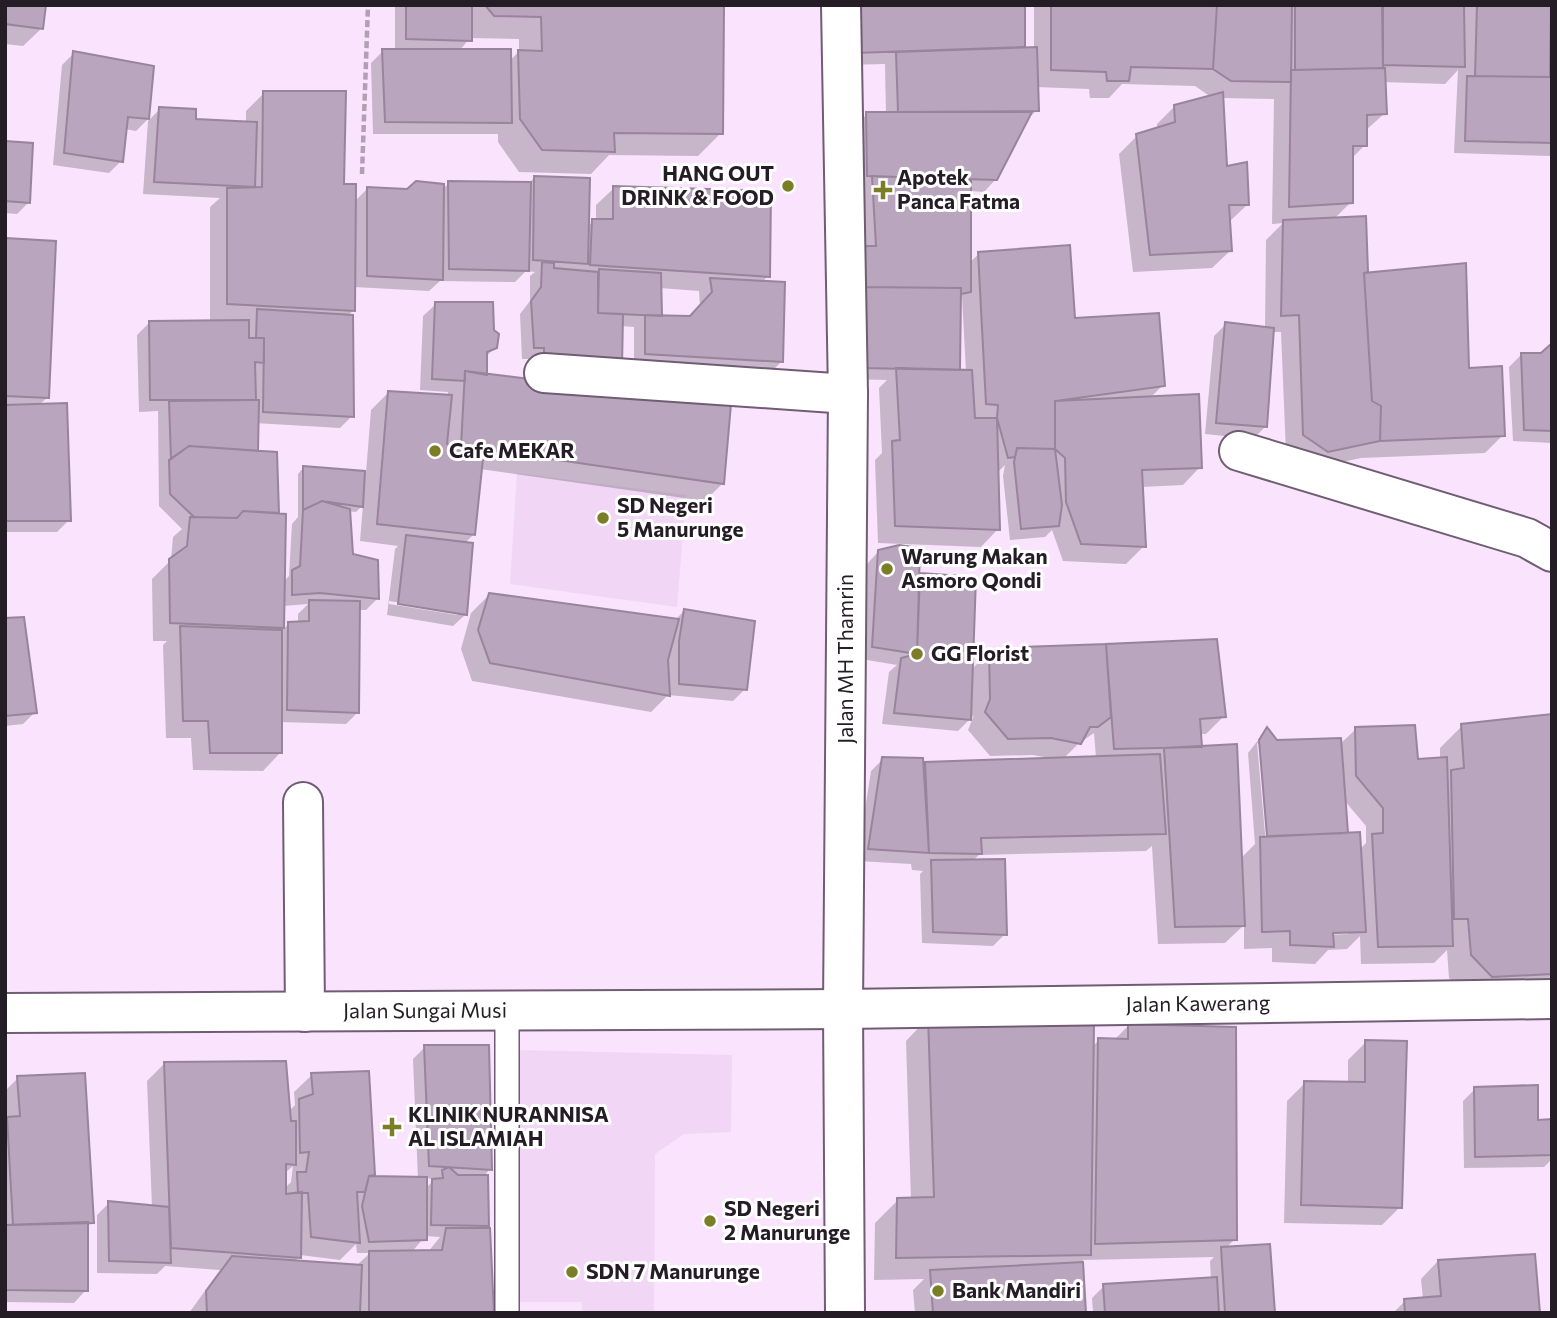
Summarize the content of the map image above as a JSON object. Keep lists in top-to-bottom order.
{
  "streets": {
    "street": ["Jalan MH Thamrin", "Jalan Kawerang", "Jalan Sungai Musi"]
  },
  "crossings": [
    ["Jalan MH Thamrin", "Jalan Kawerang"],
    ["Jalan MH Thamrin", "Jalan Sungai Musi"],
    ["Jalan Kawerang", "Jalan Sungai Musi"]
  ],
  "places": {
    "other": [
      "HANG OUT DRINK & FOOD",
      "Cafe MEKAR",
      "SD Negeri 5 Manurunge",
      "Warung Makan Asmoro Qondi",
      "GG Florist",
      "SD Negeri 2 Manurunge",
      "SDN 7 Manurunge",
      "Bank Mandiri"
    ],
    "health": ["Apotek Panca Fatma", "KLINIK NURANNISA AL ISLAMIAH"]
  }
}
